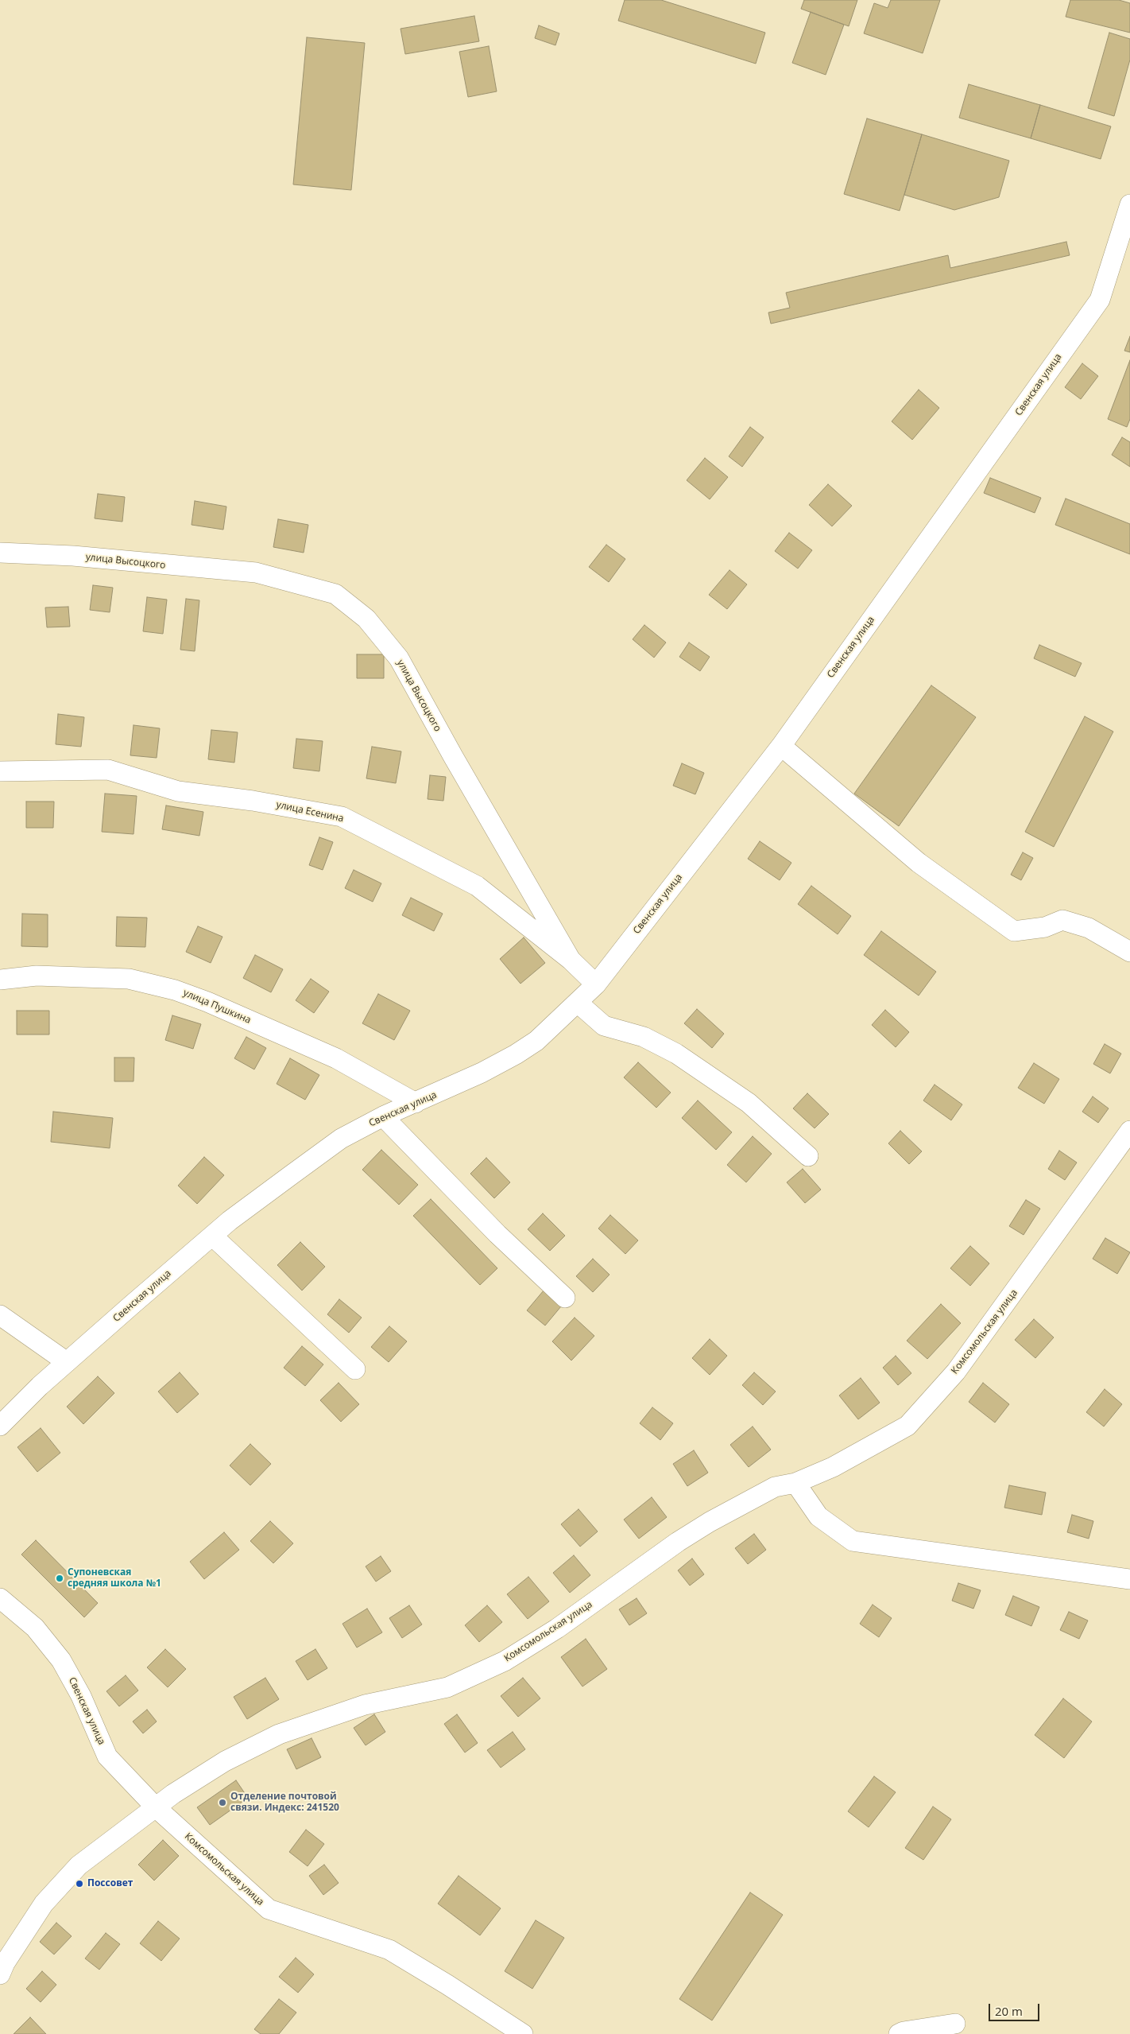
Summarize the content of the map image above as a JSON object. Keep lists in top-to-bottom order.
{
  "streets": {
    "street": [
      "Свенская улица",
      "улица Высоцкого",
      "улица Есенина",
      "улица Пушкина",
      "Комсомольская улица"
    ]
  },
  "crossings": [
    ["Свенская улица", "улица Есенина"],
    ["Свенская улица", "улица Пушкина"],
    ["Свенская улица", "Комсомольская улица"],
    ["улица Высоцкого", "улица Есенина"]
  ],
  "places": ["Супоневская средняя школа №1", "Отделение почтовой связи. Индекс: 241520", "Поссовет"],
  "scale_bar": "20 m"
}
